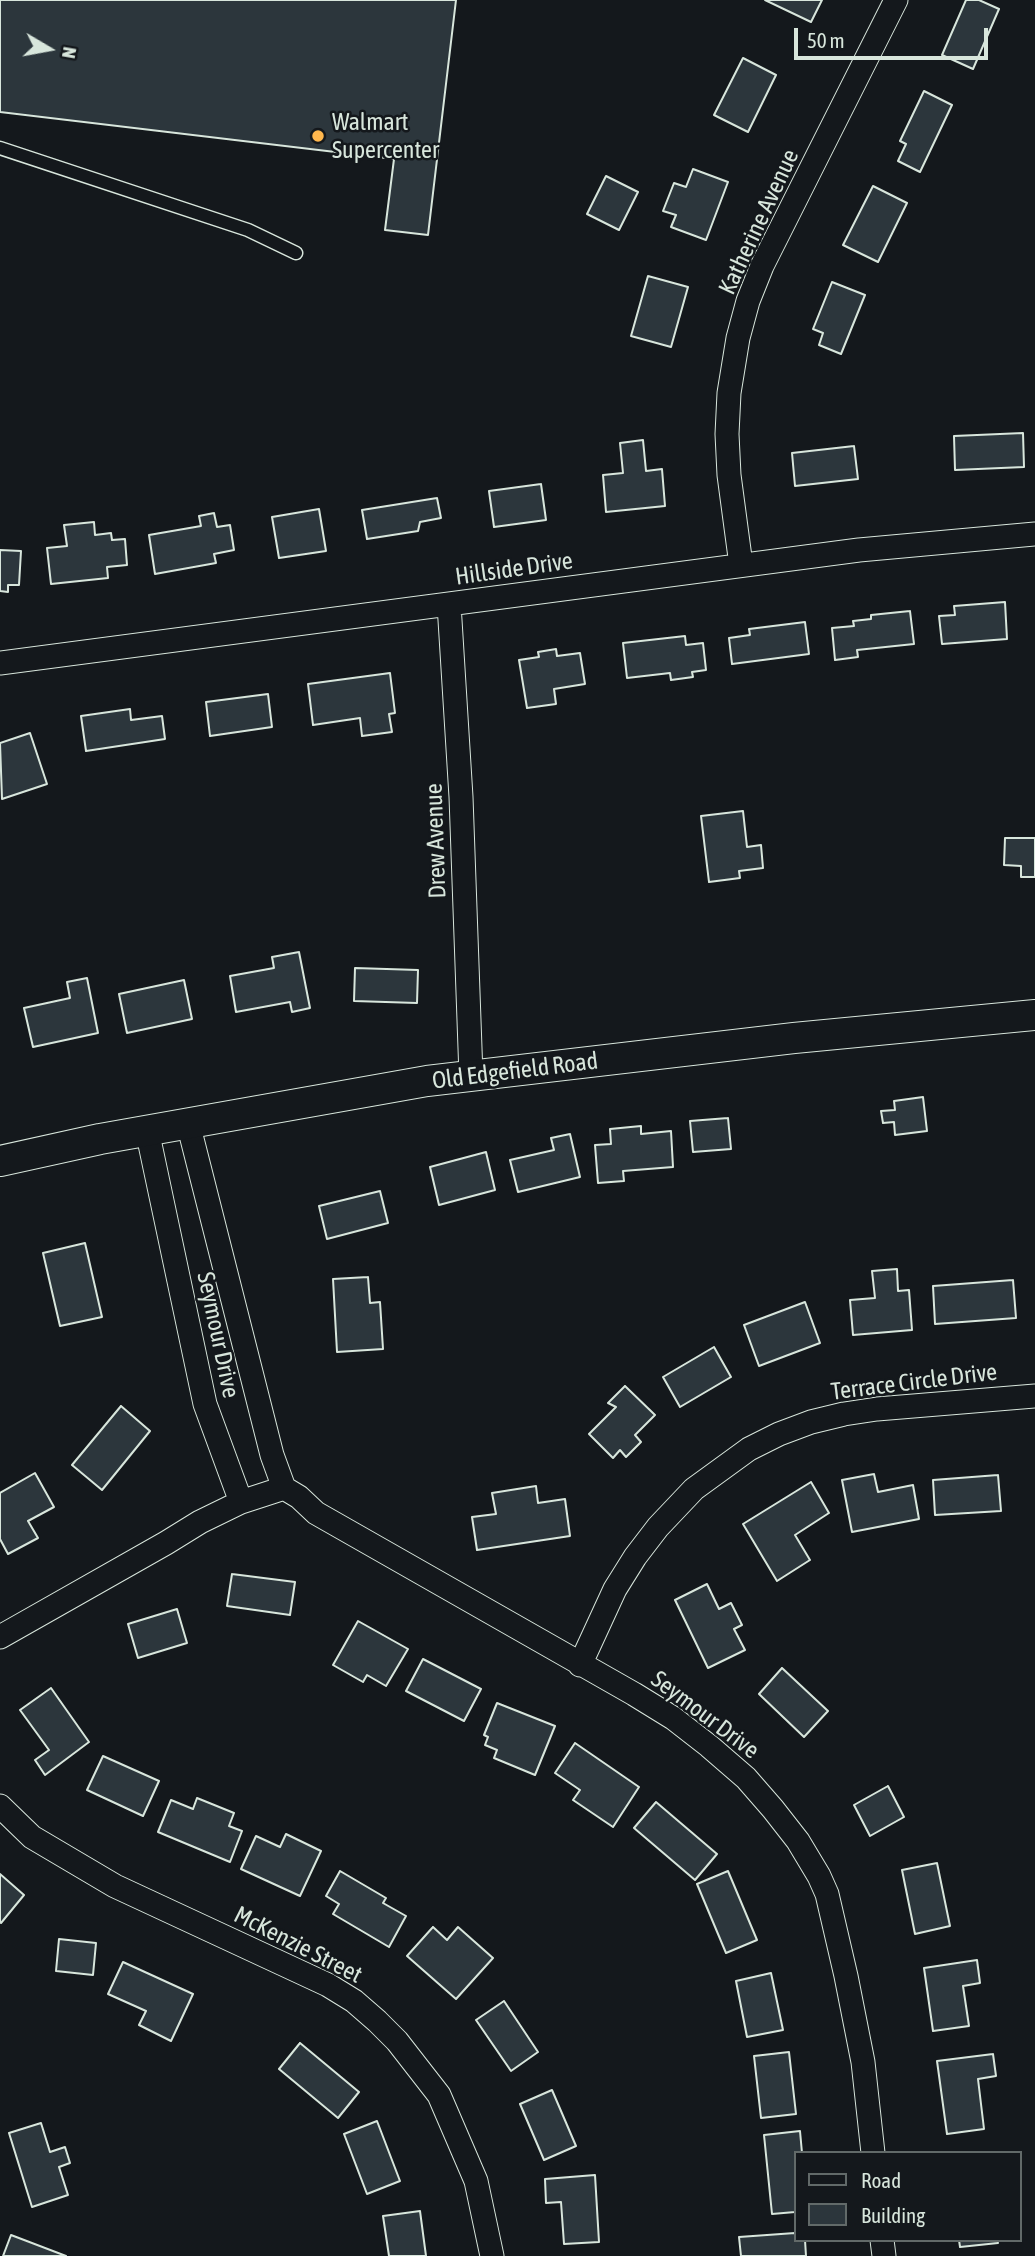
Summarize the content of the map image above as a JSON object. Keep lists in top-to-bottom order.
{
  "streets": {
    "street": [
      "Katherine Avenue",
      "Hillside Drive",
      "Drew Avenue",
      "Old Edgefield Road",
      "Seymour Drive",
      "Terrace Circle Drive",
      "McKenzie Street"
    ]
  },
  "crossings": [
    ["Katherine Avenue", "Hillside Drive"],
    ["Hillside Drive", "Drew Avenue"],
    ["Drew Avenue", "Old Edgefield Road"],
    ["Old Edgefield Road", "Seymour Drive"],
    ["Seymour Drive", "Terrace Circle Drive"]
  ],
  "places": ["Walmart Supercenter"],
  "legend": ["Road", "Building"],
  "scale_bar": "50 m",
  "north": "right"
}
